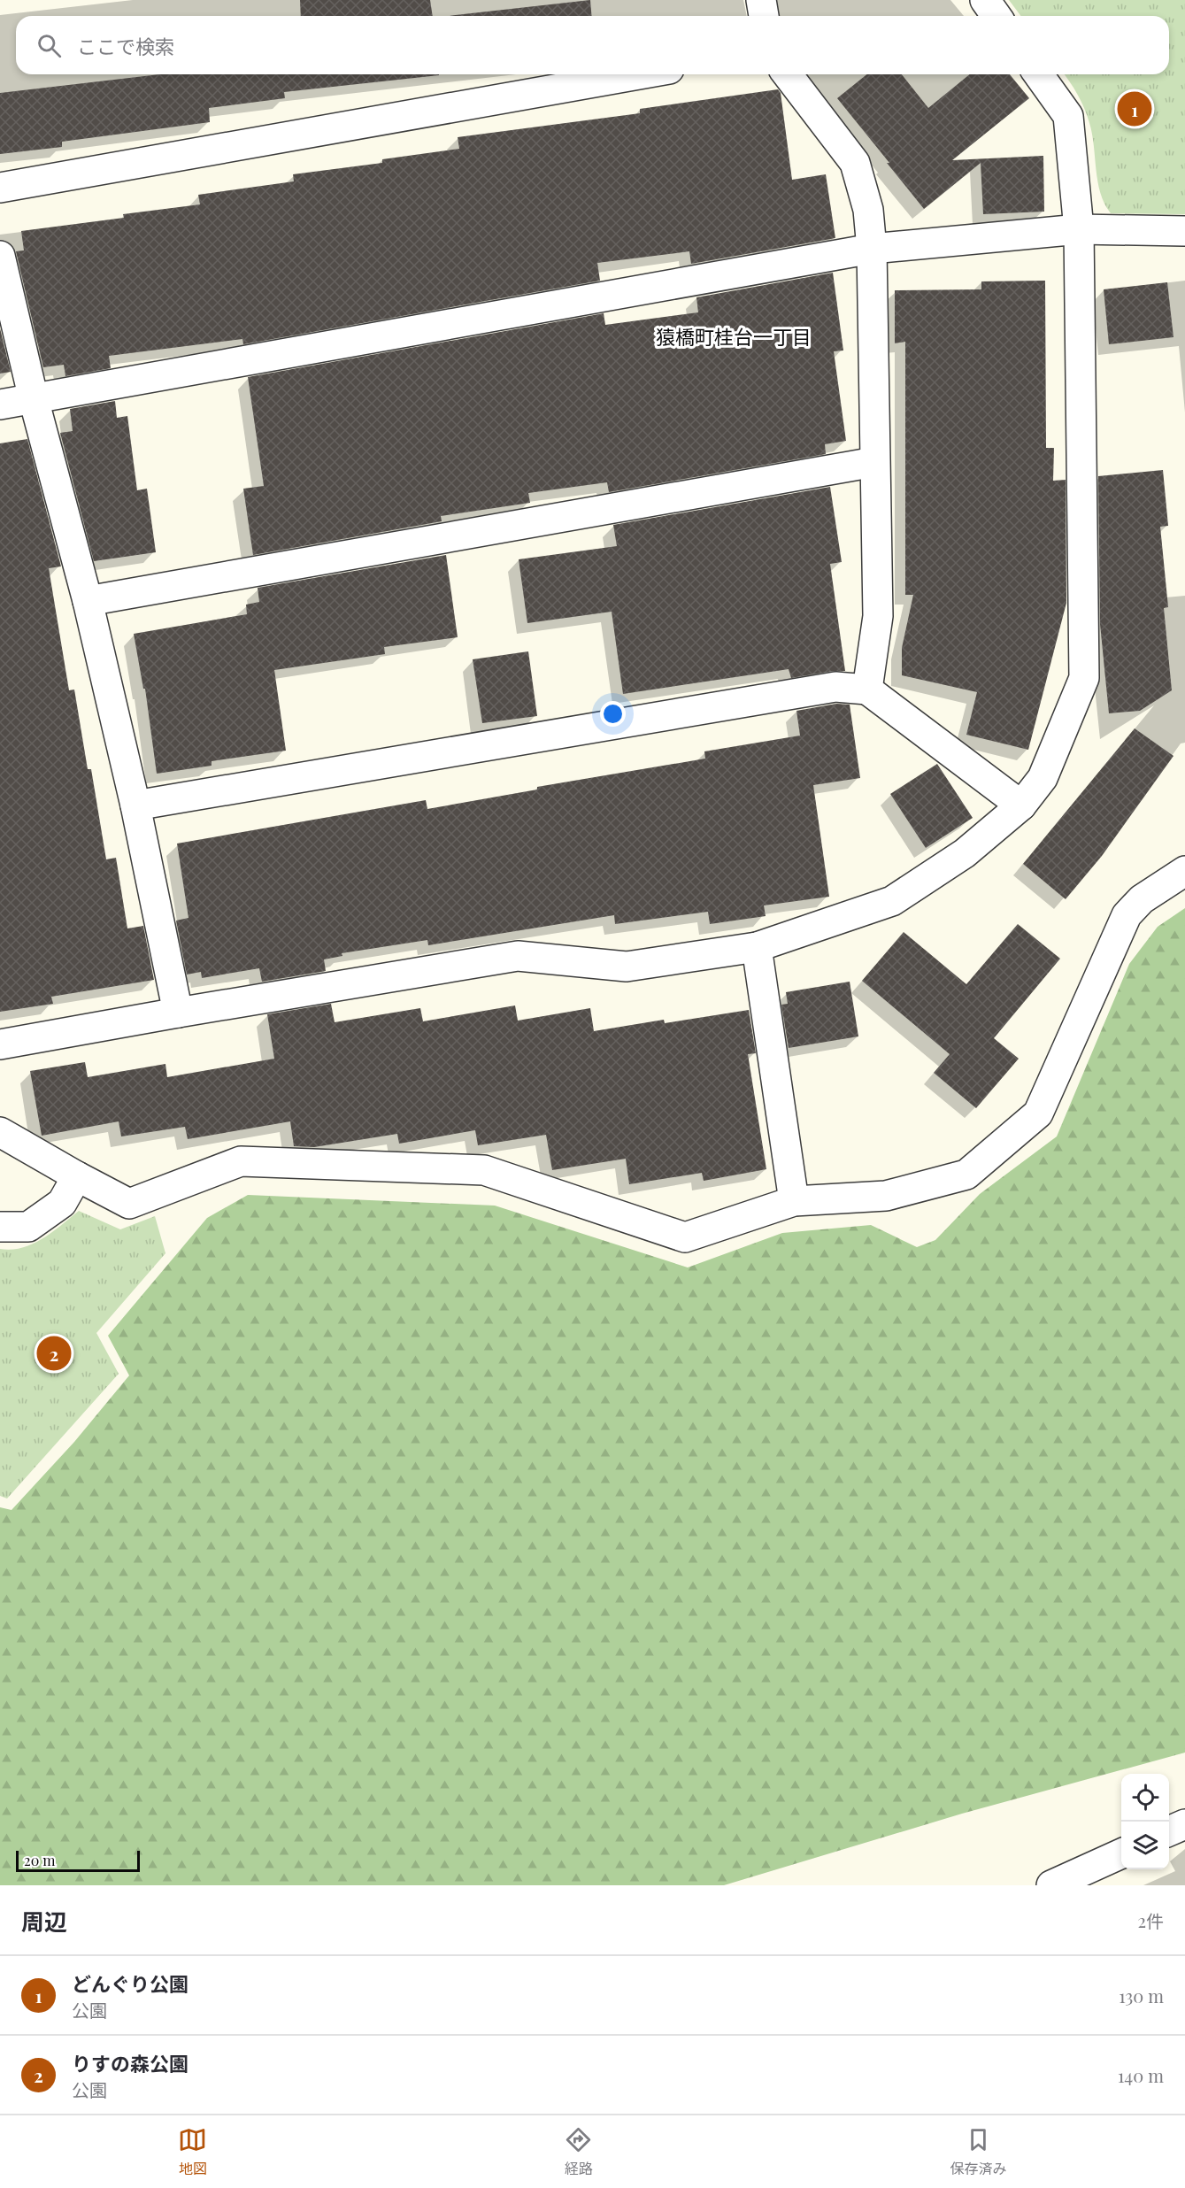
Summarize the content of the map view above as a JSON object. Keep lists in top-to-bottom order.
{
  "districts": ["猿橋町桂台一丁目"],
  "scale_bar": "20 m",
  "page": {
    "search": "ここで検索",
    "pins": ["1", "2"],
    "scale": "20 m",
    "heading": ["周辺", "2件"],
    "list": [
      {
        "mark": "1",
        "name": "どんぐり公園",
        "note": "公園",
        "value": "130 m"
      },
      {
        "mark": "2",
        "name": "りすの森公園",
        "note": "公園",
        "value": "140 m"
      }
    ],
    "nav": ["地図", "経路", "保存済み"]
  }
}
